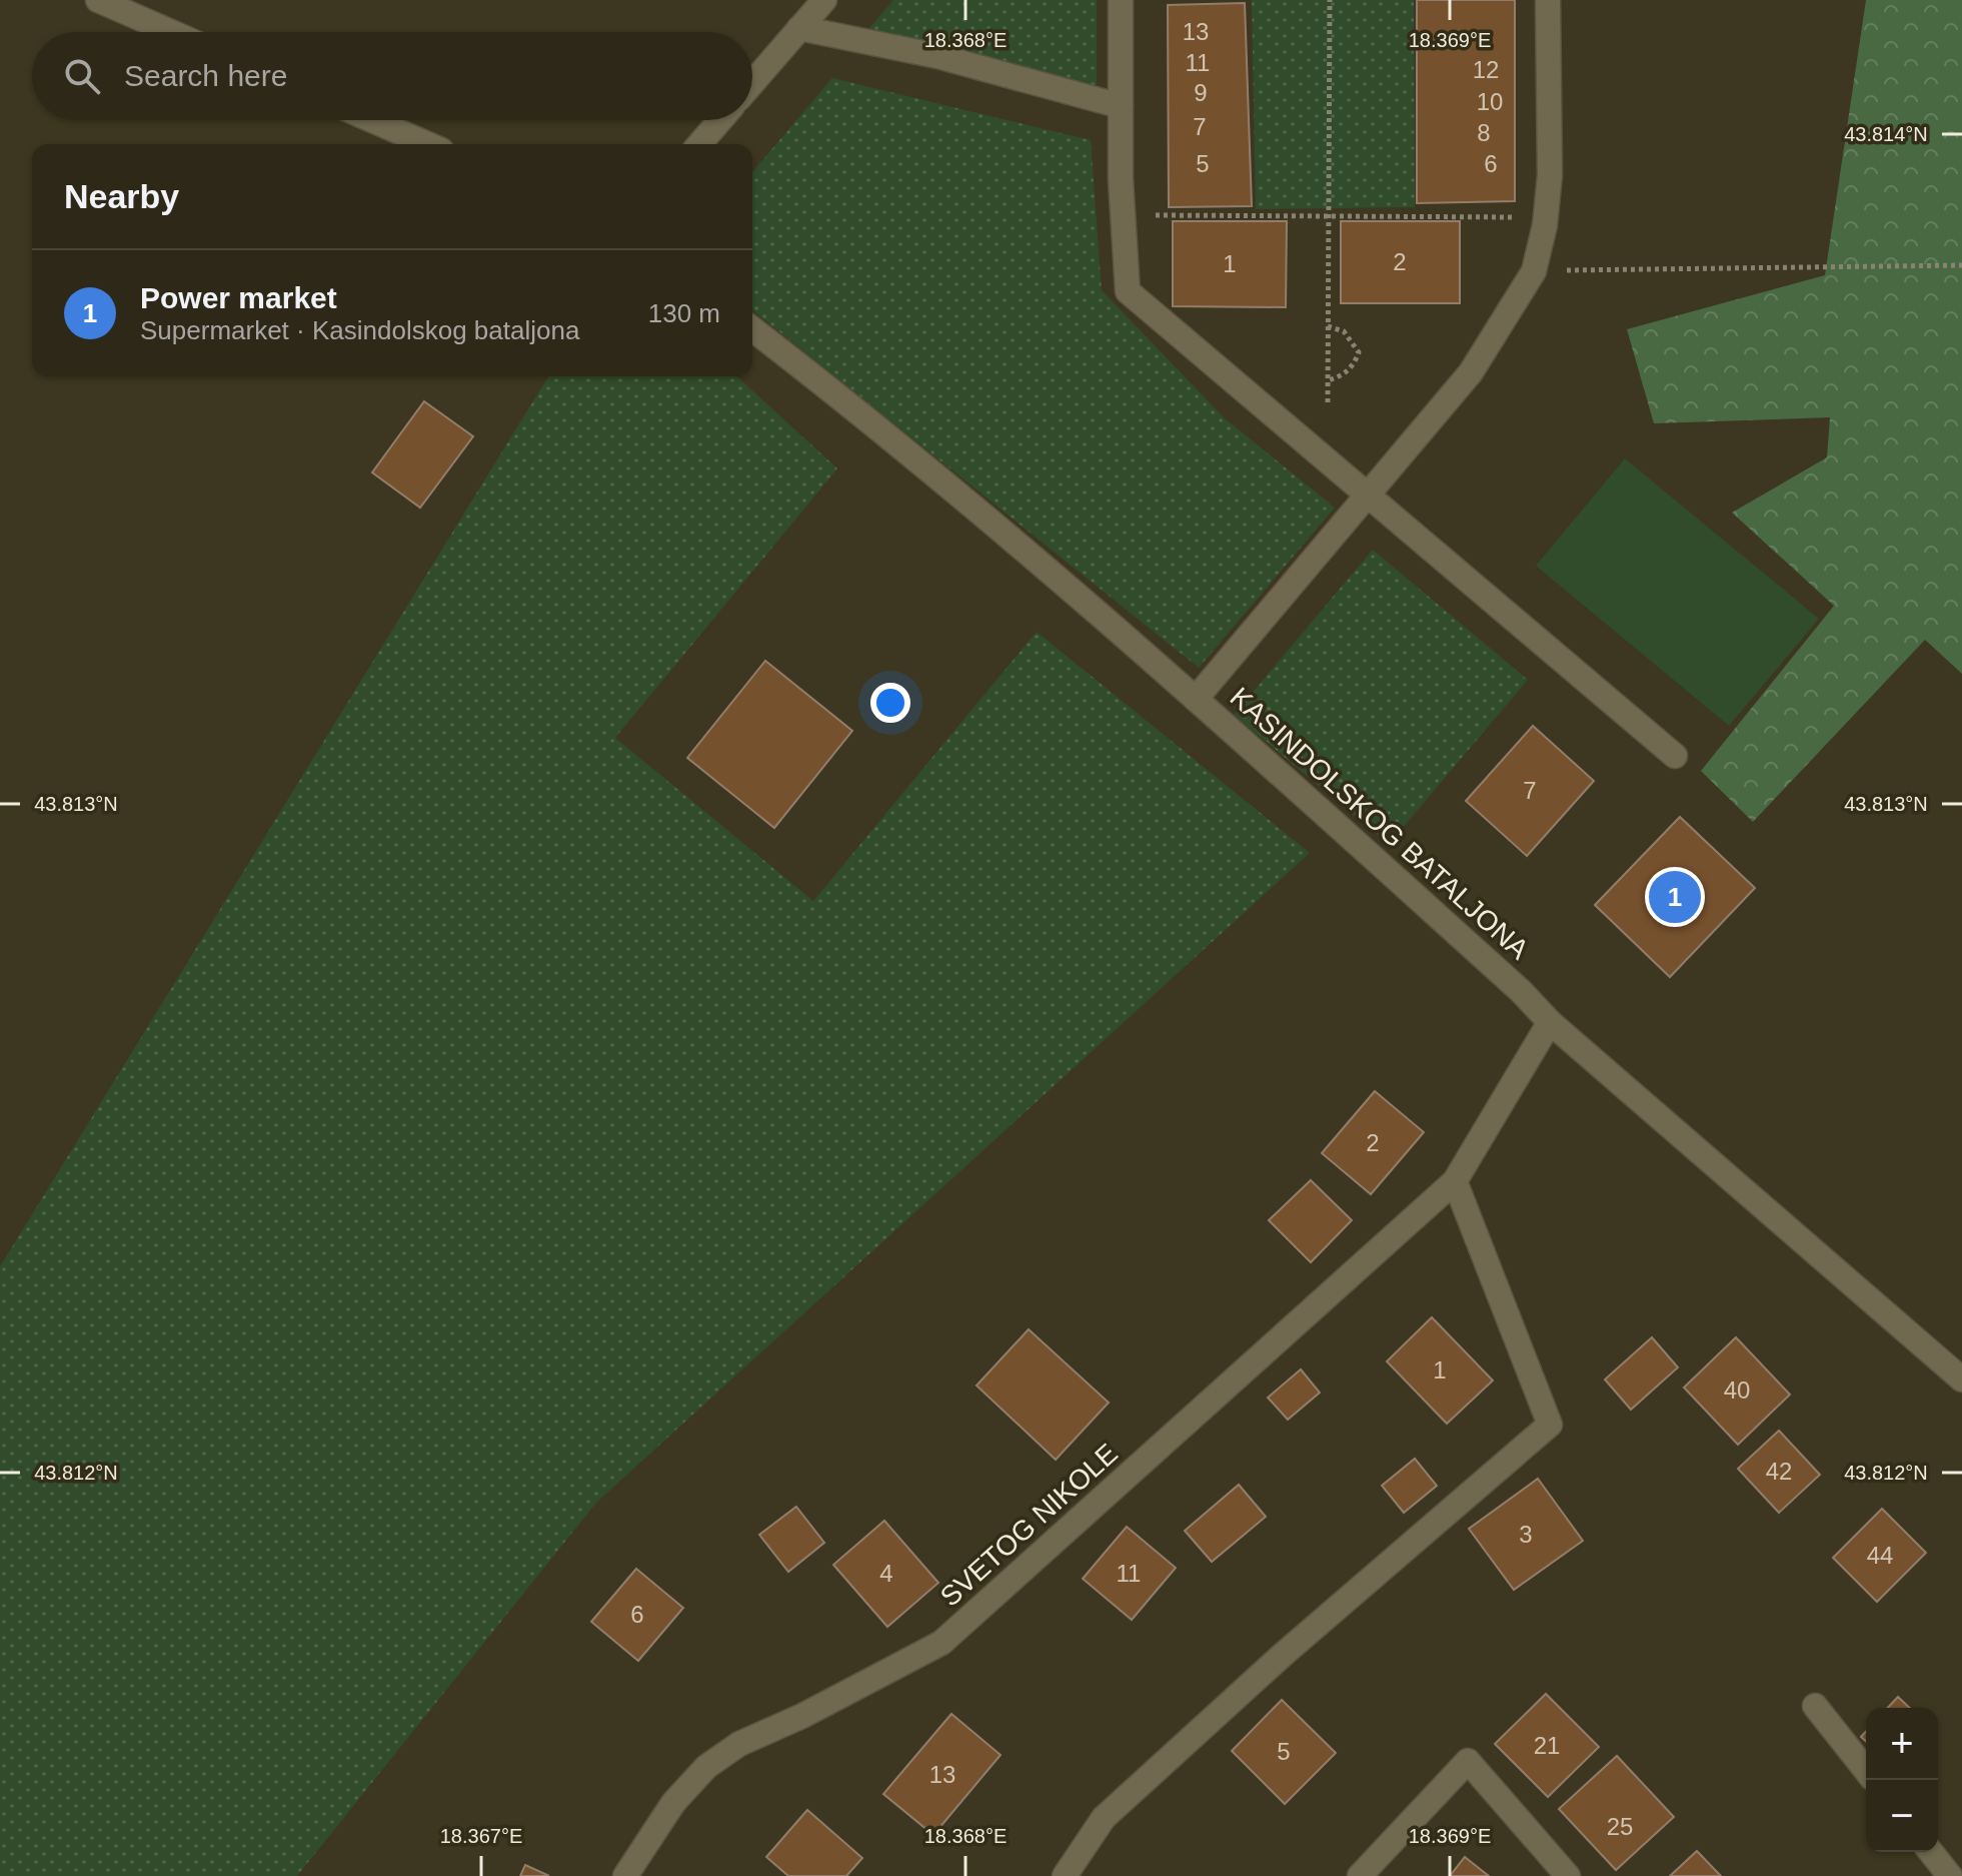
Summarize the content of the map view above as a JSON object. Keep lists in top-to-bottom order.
{
  "streets": {
    "street": ["KASINDOLSKOG BATALJONA", "SVETOG NIKOLE"]
  },
  "crossings": [
    ["KASINDOLSKOG BATALJONA", "SVETOG NIKOLE"]
  ],
  "house_numbers": [
    "13",
    "11",
    "12",
    "9",
    "10",
    "7",
    "8",
    "5",
    "6",
    "2",
    "1",
    "7",
    "2",
    "1",
    "40",
    "42",
    "3",
    "44",
    "4",
    "11",
    "6",
    "21",
    "5",
    "13",
    "25"
  ],
  "page": {
    "search": "Search here",
    "heading": "Nearby",
    "list": [
      {
        "mark": "1",
        "name": "Power market",
        "note": "Supermarket · Kasindolskog bataljona",
        "value": "130 m"
      }
    ],
    "pins": "1",
    "map_buttons": ["+", "−"]
  },
  "coordinates": [
    "18.368°E",
    "18.369°E",
    "43.814°N",
    "43.813°N",
    "43.812°N",
    "18.367°E"
  ]
}
